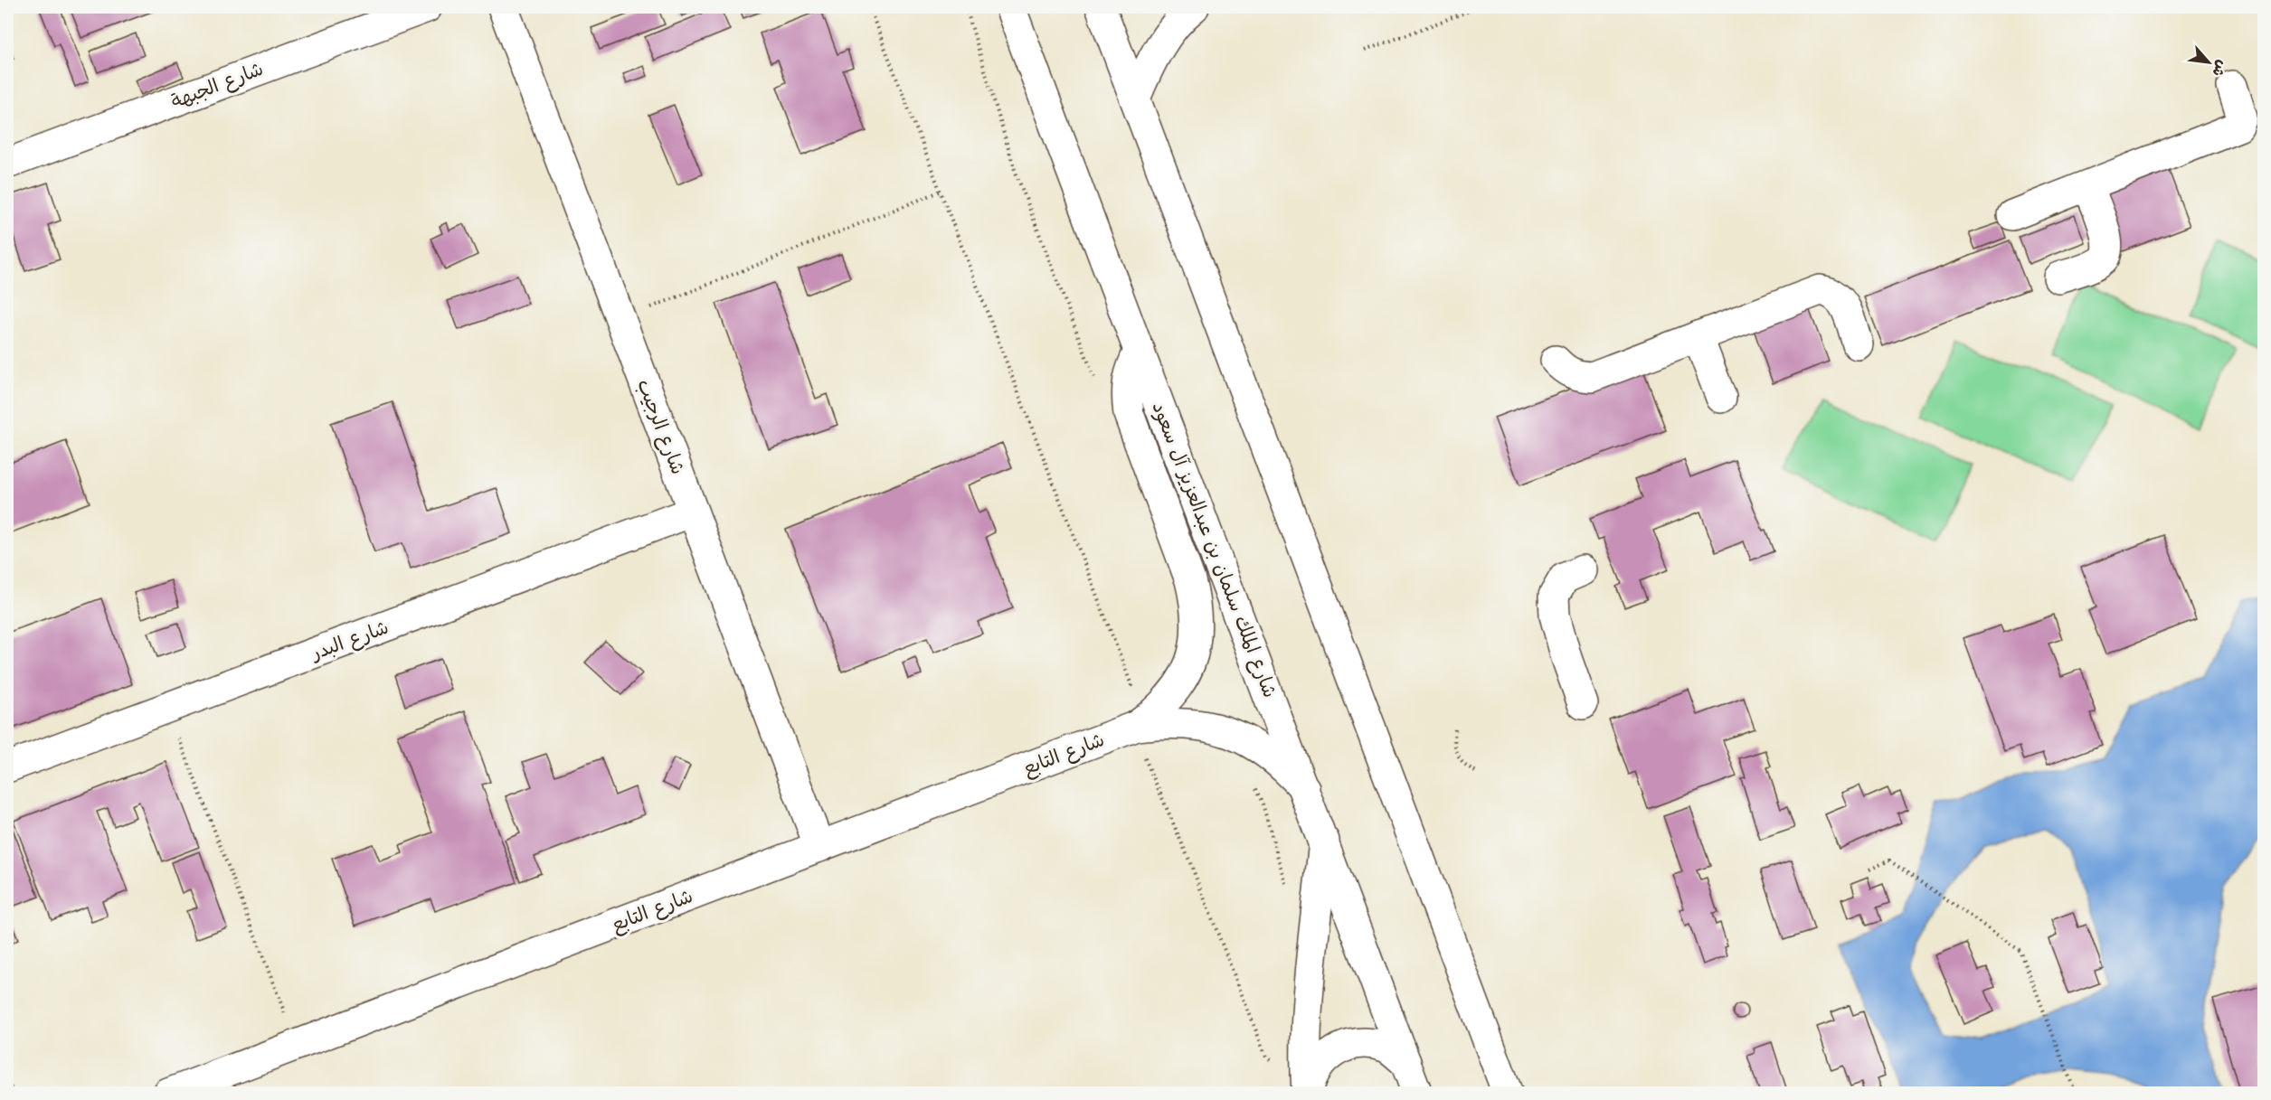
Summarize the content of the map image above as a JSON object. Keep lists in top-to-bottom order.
{
  "streets": {
    "street": [
      "شارع الجبهة",
      "شارع الرجيب",
      "شارع الملك سلمان بن عبدالعزيز آل سعود",
      "شارع البدر",
      "شارع التابع"
    ]
  },
  "crossings": [
    ["شارع الرجيب", "شارع البدر"],
    ["شارع الرجيب", "شارع التابع"],
    ["شارع الملك سلمان بن عبدالعزيز آل سعود", "شارع التابع"]
  ],
  "north": "bottom right"
}
